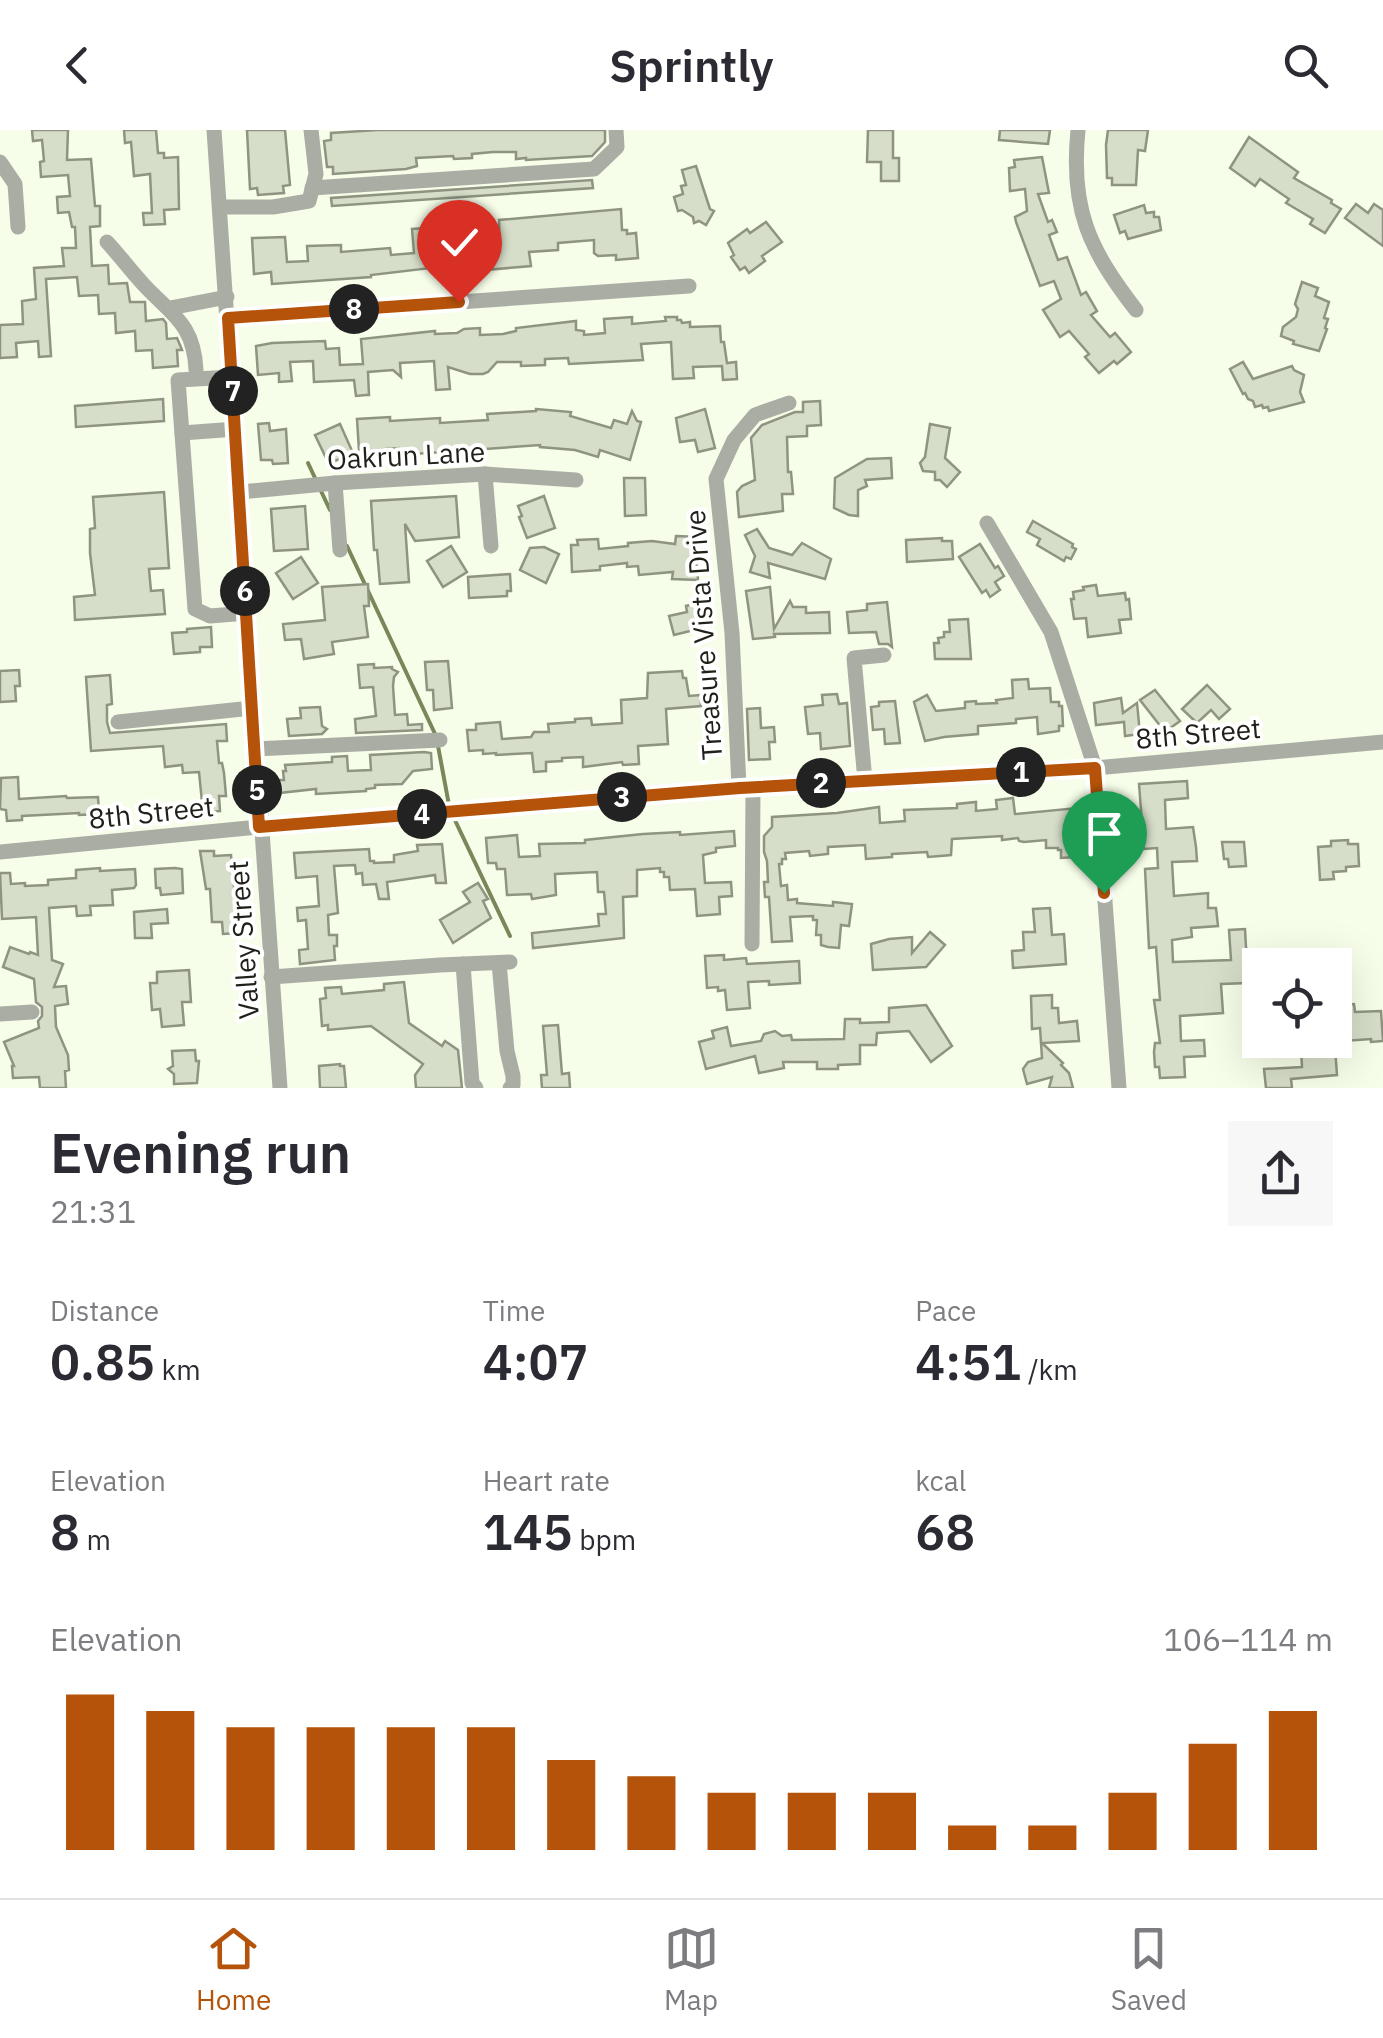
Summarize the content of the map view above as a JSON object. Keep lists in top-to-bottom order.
{
  "streets": {
    "street": [
      "Oakrun Lane",
      "Treasure Vista Drive",
      "8th Street",
      "Valley Street"
    ]
  },
  "crossings": [
    ["Oakrun Lane", "Valley Street"],
    ["Treasure Vista Drive", "8th Street"],
    ["8th Street", "Valley Street"]
  ],
  "page": {
    "header": "Sprintly",
    "pins": [
      "8",
      "7",
      "6",
      "1",
      "2",
      "5",
      "3",
      "4"
    ],
    "heading": ["Evening run", "21:31"],
    "stats": [
      ["Distance", "0.85 km"],
      ["Time", "4:07"],
      ["Pace", "4:51 /km"],
      ["Elevation", "8 m"],
      ["Heart rate", "145 bpm"],
      ["kcal", "68"]
    ],
    "chart": ["Elevation", "106–114 m"],
    "tabs": ["Home", "Map", "Saved"]
  }
}
